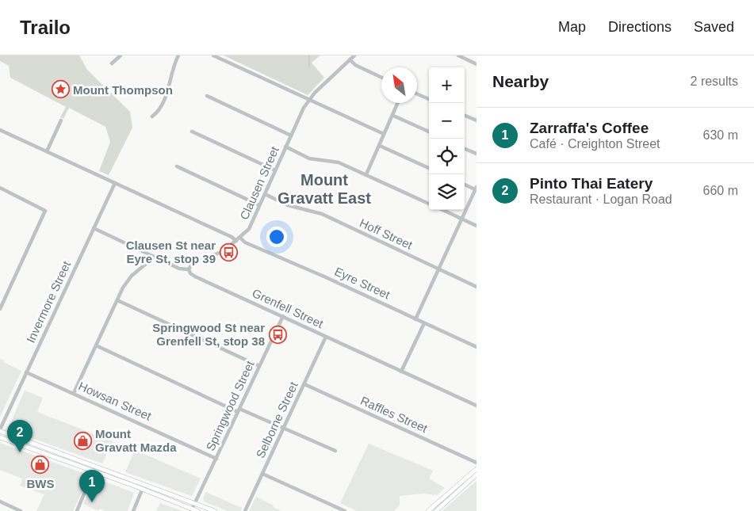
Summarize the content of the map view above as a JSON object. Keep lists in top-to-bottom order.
{
  "streets": {
    "street": [
      "Clausen Street",
      "Hoff Street",
      "Eyre Street",
      "Invermore Street",
      "Grenfell Street",
      "Howsan Street",
      "Springwood Street",
      "Raffles Street",
      "Selborne Street"
    ]
  },
  "crossings": [
    ["Clausen Street", "Hoff Street"],
    ["Clausen Street", "Eyre Street"],
    ["Clausen Street", "Grenfell Street"],
    ["Invermore Street", "Grenfell Street"],
    ["Invermore Street", "Howsan Street"],
    ["Grenfell Street", "Springwood Street"],
    ["Grenfell Street", "Selborne Street"],
    ["Howsan Street", "Springwood Street"],
    ["Raffles Street", "Selborne Street"]
  ],
  "districts": ["Mount Gravatt East"],
  "places": {
    "place": ["Mount Thompson"],
    "bus stop": ["Clausen St near Eyre St, stop 39", "Springwood St near Grenfell St, stop 38"],
    "shop": ["Mount Gravatt Mazda", "BWS"]
  },
  "north": "top left",
  "page": {
    "header": "Trailo",
    "nav": ["Map", "Directions", "Saved"],
    "heading": ["Nearby", "2 results"],
    "map_buttons": ["+", "−"],
    "list": [
      {
        "mark": "1",
        "name": "Zarraffa's Coffee",
        "note": "Café · Creighton Street",
        "value": "630 m"
      },
      {
        "mark": "2",
        "name": "Pinto Thai Eatery",
        "note": "Restaurant · Logan Road",
        "value": "660 m"
      }
    ],
    "pins": ["2", "1"]
  }
}
